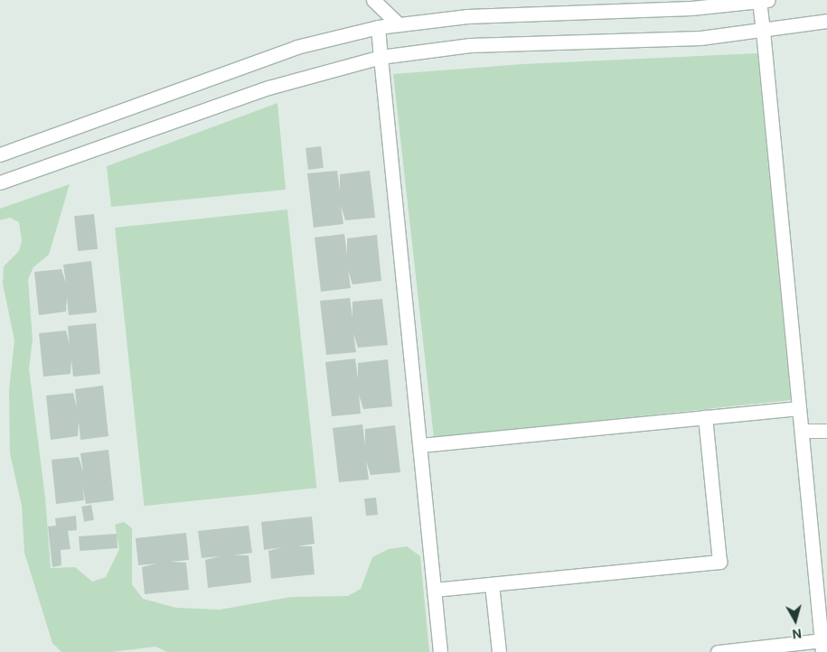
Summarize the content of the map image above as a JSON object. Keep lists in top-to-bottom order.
{
  "north": "bottom"
}
